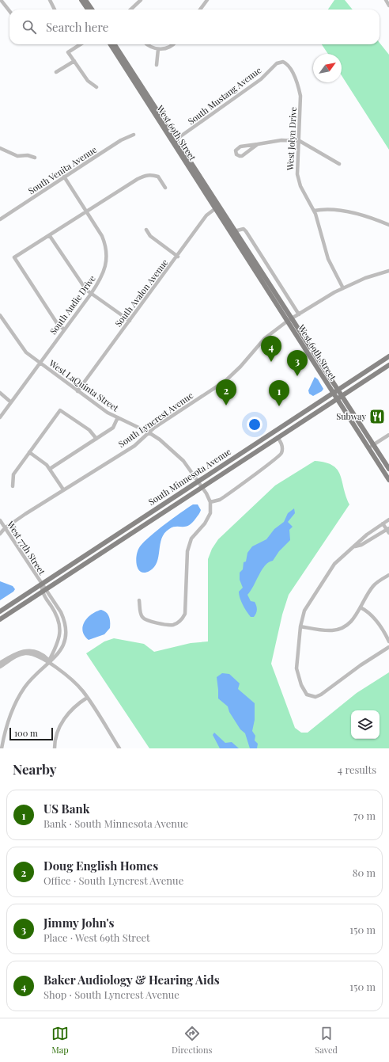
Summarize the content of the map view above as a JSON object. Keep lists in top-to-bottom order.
{
  "streets": {
    "main road": ["West 69th Street", "South Minnesota Avenue"],
    "street": [
      "South Mustang Avenue",
      "West Jolyn Drive",
      "South Venita Avenue",
      "South Avalon Avenue",
      "South Audie Drive",
      "West LaQuinta Street",
      "South Lyncrest Avenue",
      "West 77th Street"
    ]
  },
  "crossings": [
    ["South Mustang Avenue", "West 69th Street"],
    ["South Mustang Avenue", "West Jolyn Drive"],
    ["West 69th Street", "South Avalon Avenue"],
    ["West 69th Street", "South Lyncrest Avenue"],
    ["West 69th Street", "South Minnesota Avenue"],
    ["West Jolyn Drive", "South Lyncrest Avenue"],
    ["South Venita Avenue", "South Audie Drive"],
    ["South Avalon Avenue", "West LaQuinta Street"],
    ["South Audie Drive", "West LaQuinta Street"],
    ["West LaQuinta Street", "South Lyncrest Avenue"],
    ["West LaQuinta Street", "South Minnesota Avenue"],
    ["South Lyncrest Avenue", "West 77th Street"],
    ["South Minnesota Avenue", "West 77th Street"]
  ],
  "places": {
    "restaurant": ["Subway"]
  },
  "scale_bar": "100 m",
  "north": "top right",
  "page": {
    "search": "Search here",
    "pins": [
      "4",
      "3",
      "2",
      "1"
    ],
    "scale": "100 m",
    "heading": ["Nearby", "4 results"],
    "list": [
      {
        "mark": "1",
        "name": "US Bank",
        "note": "Bank · South Minnesota Avenue",
        "value": "70 m"
      },
      {
        "mark": "2",
        "name": "Doug English Homes",
        "note": "Office · South Lyncrest Avenue",
        "value": "80 m"
      },
      {
        "mark": "3",
        "name": "Jimmy John's",
        "note": "Place · West 69th Street",
        "value": "150 m"
      },
      {
        "mark": "4",
        "name": "Baker Audiology & Hearing Aids",
        "note": "Shop · South Lyncrest Avenue",
        "value": "150 m"
      }
    ],
    "nav": ["Map", "Directions", "Saved"]
  }
}
